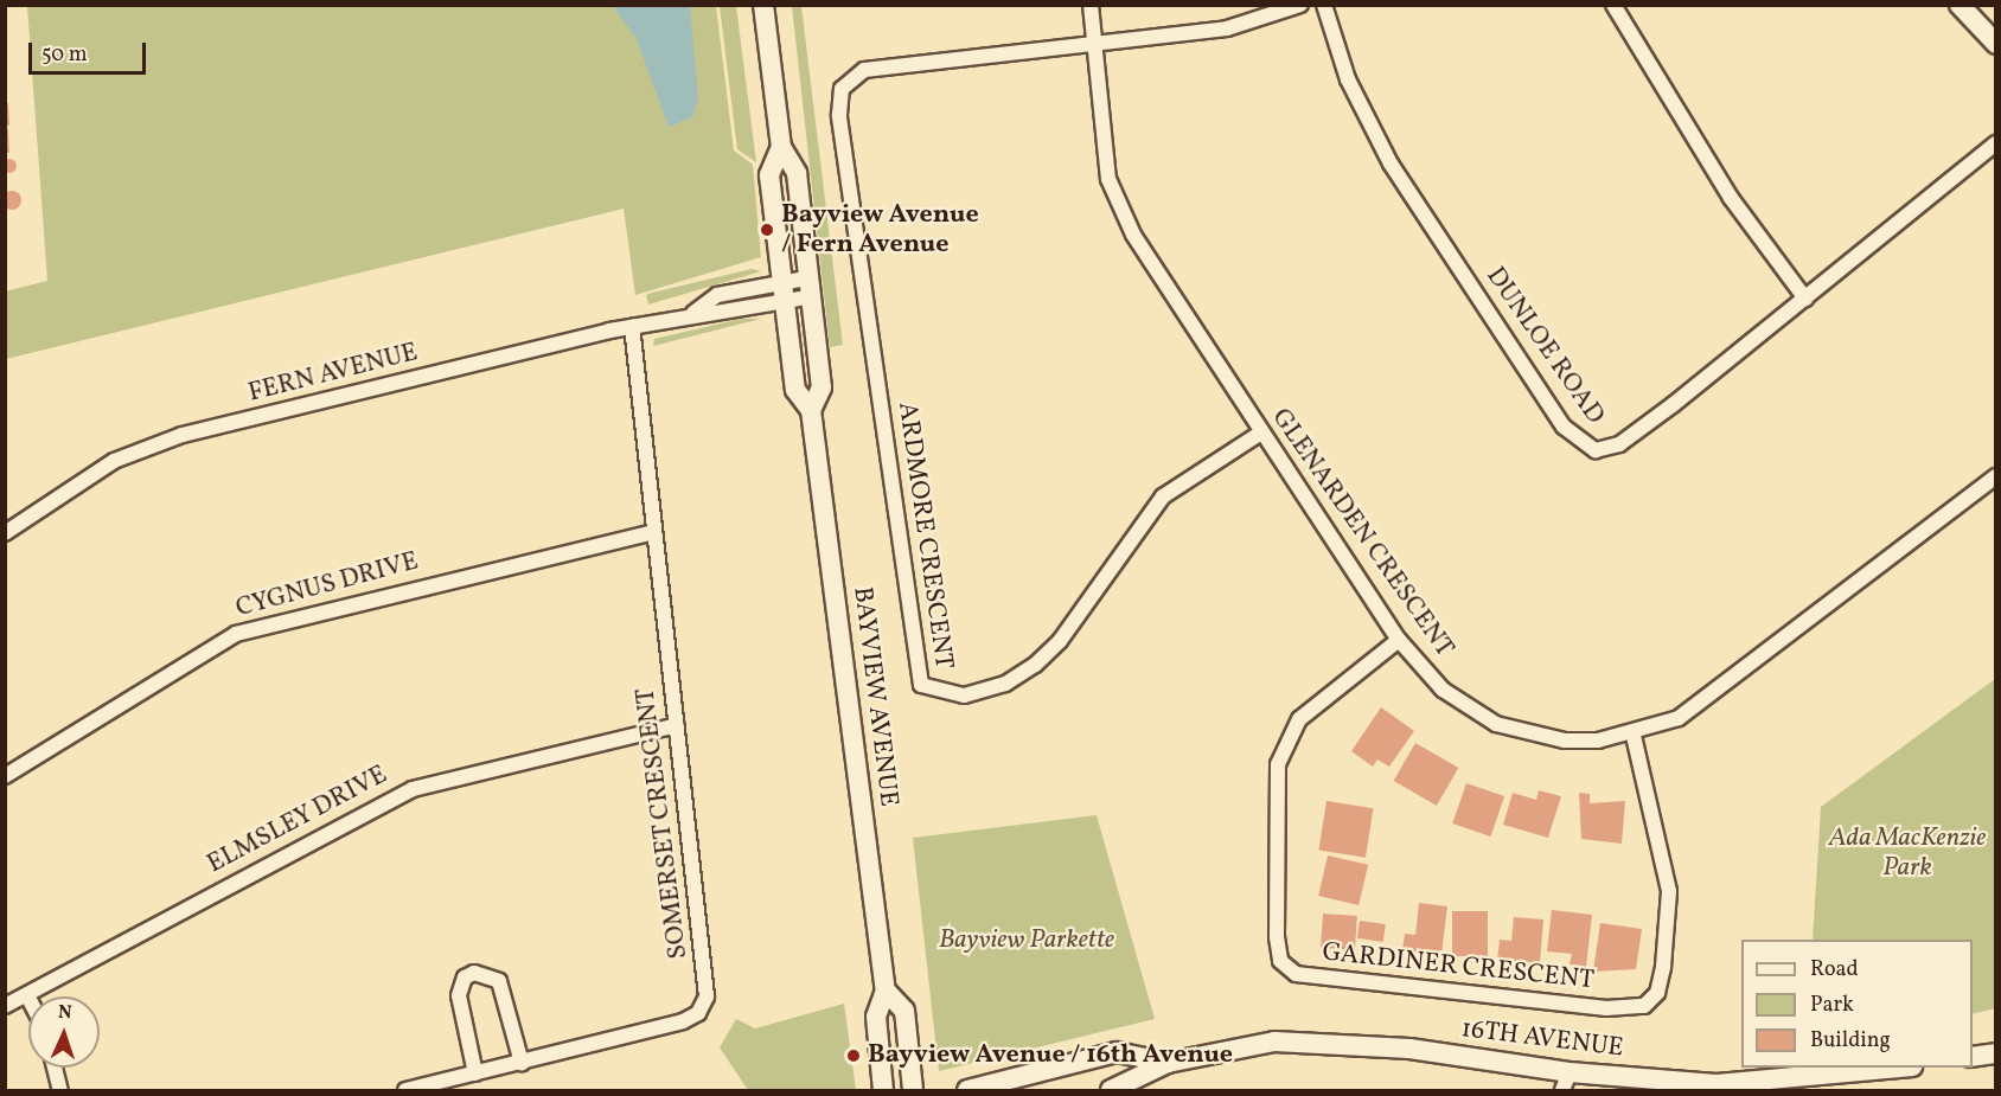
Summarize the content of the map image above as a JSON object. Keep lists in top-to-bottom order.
{
  "streets": {
    "main road": ["BAYVIEW AVENUE", "16TH AVENUE"],
    "street": [
      "DUNLOE ROAD",
      "FERN AVENUE",
      "GLENARDEN CRESCENT",
      "ARDMORE CRESCENT",
      "CYGNUS DRIVE",
      "ELMSLEY DRIVE",
      "SOMERSET CRESCENT",
      "GARDINER CRESCENT"
    ]
  },
  "crossings": [
    ["FERN AVENUE", "BAYVIEW AVENUE"],
    ["FERN AVENUE", "SOMERSET CRESCENT"],
    ["GLENARDEN CRESCENT", "ARDMORE CRESCENT"],
    ["GLENARDEN CRESCENT", "GARDINER CRESCENT"],
    ["CYGNUS DRIVE", "SOMERSET CRESCENT"],
    ["ELMSLEY DRIVE", "SOMERSET CRESCENT"]
  ],
  "parks": ["Ada MacKenzie Park", "Bayview Parkette"],
  "places": ["Bayview Avenue / Fern Avenue", "Bayview Avenue / 16th Avenue"],
  "legend": ["Road", "Park", "Building"],
  "scale_bar": "50 m",
  "north": "top"
}
